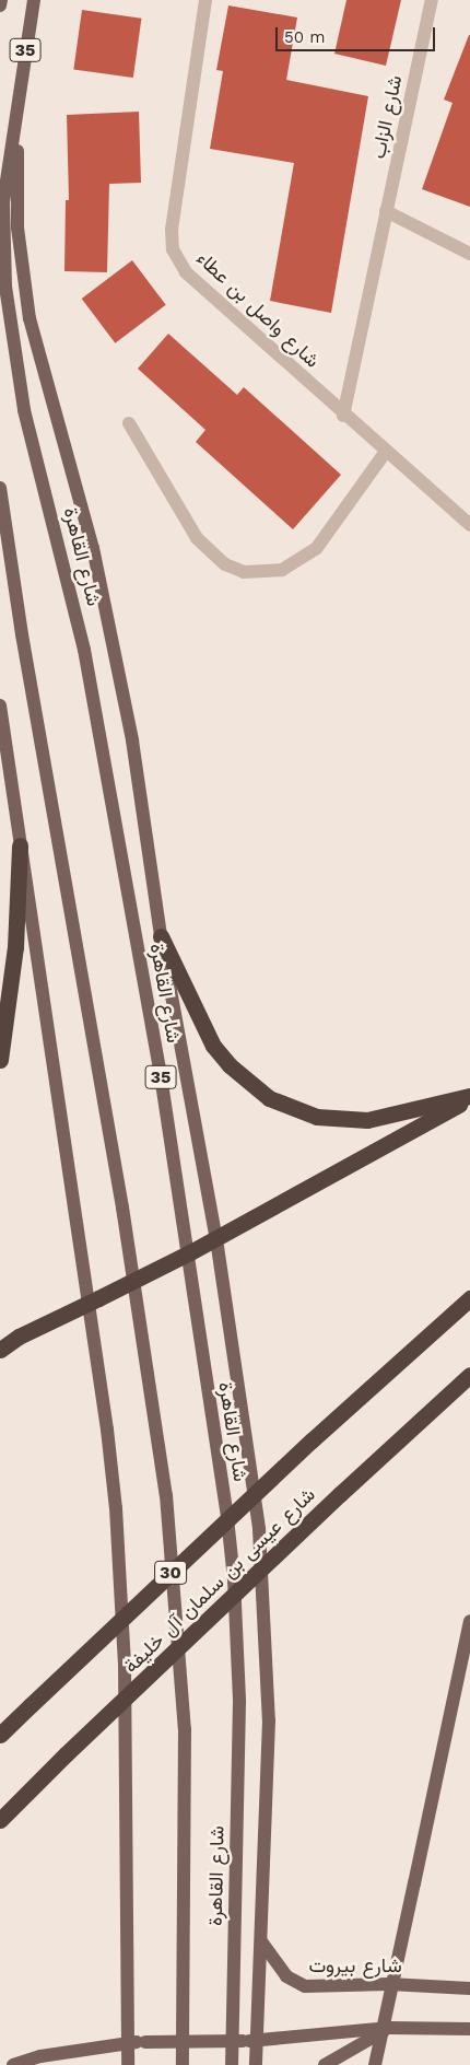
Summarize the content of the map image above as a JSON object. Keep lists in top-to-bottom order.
{
  "streets": {
    "highway": ["30", "شارع عيسى بن سلمان آل خليفة"],
    "main road": ["35", "شارع القاهرة", "شارع بيروت"],
    "street": ["شارع الزاب", "شارع واصل بن عطاء"]
  },
  "crossings": [
    ["شارع الزاب", "شارع واصل بن عطاء"],
    ["شارع القاهرة", "شارع بيروت"]
  ],
  "scale_bar": "50 m"
}
